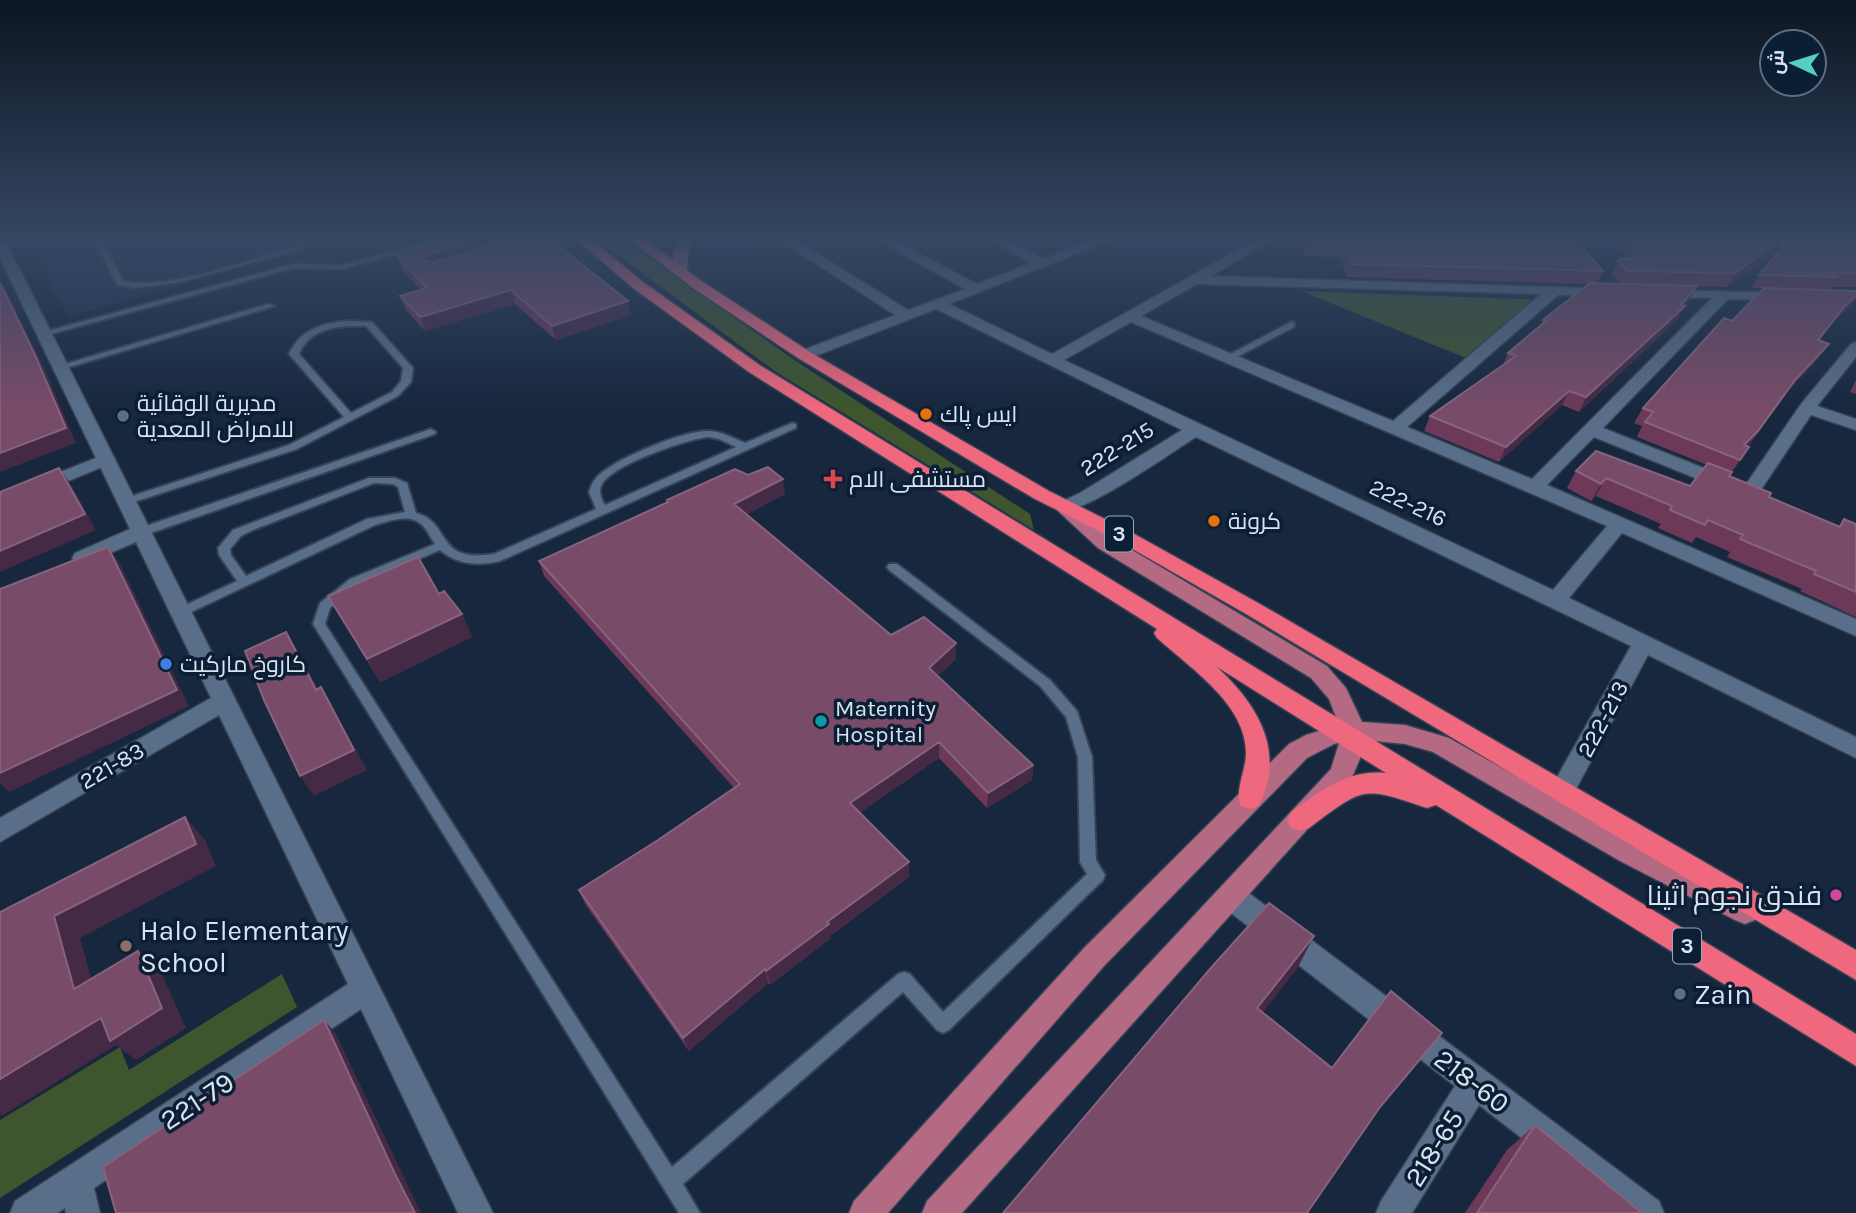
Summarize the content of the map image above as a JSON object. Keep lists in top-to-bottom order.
{
  "streets": {
    "highway": ["3"],
    "street": [
      "222-215",
      "222-216",
      "222-213",
      "221-83",
      "218-60",
      "221-79",
      "218-65"
    ]
  },
  "crossings": [
    ["222-215", "222-216"],
    ["222-215", "3"],
    ["222-216", "222-213"],
    ["3", "222-213"],
    ["218-60", "218-65"]
  ],
  "places": {
    "other": [
      "ايس پاك",
      "مديرية الوقائية للامراض المعدية",
      "كرونة",
      "كاروخ ماركیت",
      "Maternity Hospital",
      "فندق نجوم اثينا",
      "Halo Elementary School",
      "Zain"
    ],
    "health": ["مستشفى الام"]
  },
  "north": "left"
}
